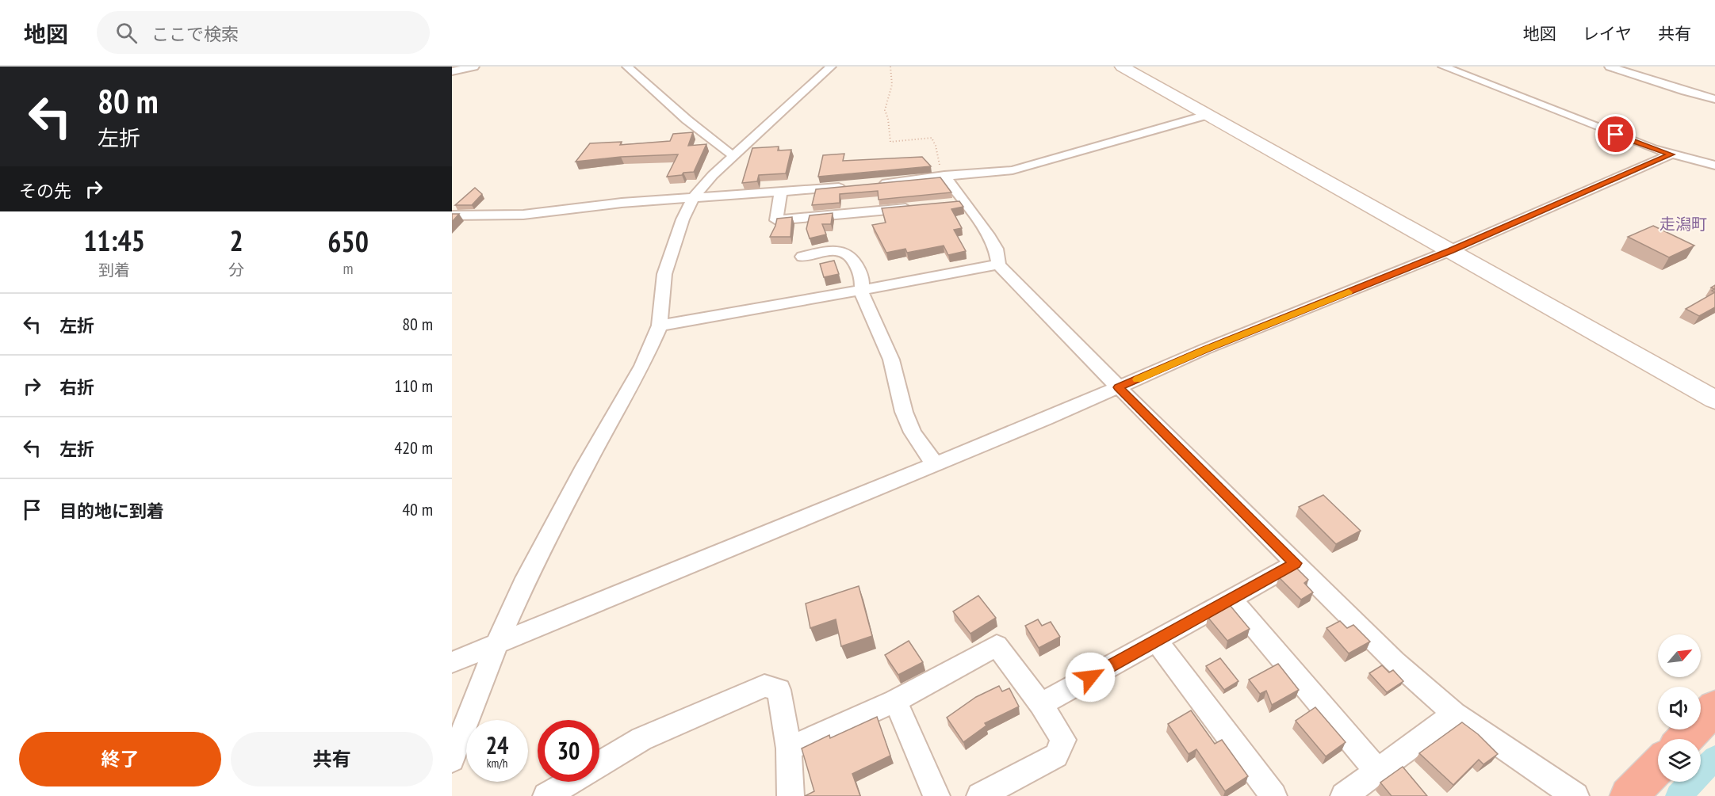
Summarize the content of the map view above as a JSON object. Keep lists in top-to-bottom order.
{
  "districts": ["走潟町"],
  "north": "top right",
  "page": {
    "header": "地図",
    "search": "ここで検索",
    "nav": ["地図", "レイヤ", "共有"],
    "turn": ["80 m", "左折"],
    "then": "その先",
    "eta": [
      "11:45",
      "到着",
      "2",
      "分",
      "650",
      "m"
    ],
    "list": [
      {
        "name": "左折",
        "value": "80 m"
      },
      {
        "name": "右折",
        "value": "110 m"
      },
      {
        "name": "左折",
        "value": "420 m"
      },
      {
        "name": "目的地に到着",
        "value": "40 m"
      }
    ],
    "speed": "24 km/h",
    "limit": "30",
    "buttons": ["終了", "共有"]
  }
}
